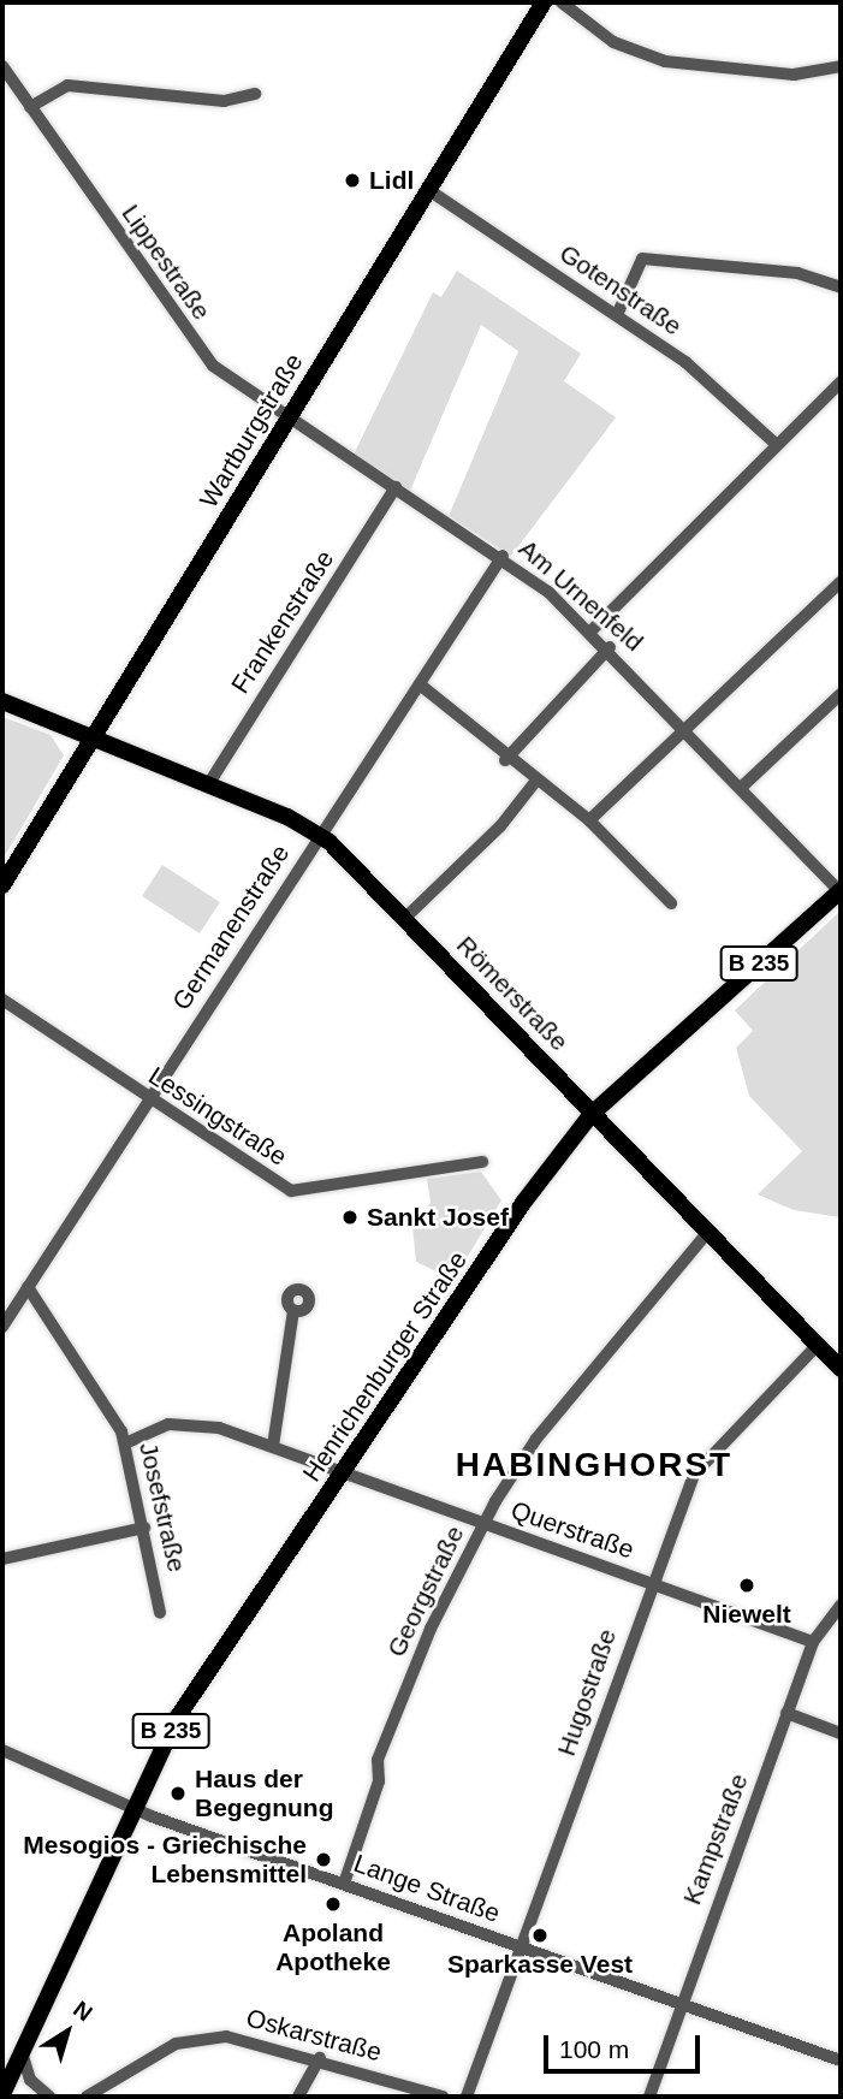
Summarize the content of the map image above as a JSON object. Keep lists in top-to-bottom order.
{
  "streets": {
    "main road": [
      "Wartburgstraße",
      "B 235",
      "Römerstraße",
      "Henrichenburger Straße"
    ],
    "street": [
      "Lippestraße",
      "Gotenstraße",
      "Am Urnenfeld",
      "Frankenstraße",
      "Germanenstraße",
      "Lessingstraße",
      "Josefstraße",
      "Querstraße",
      "Georgstraße",
      "Hugostraße",
      "Kampstraße",
      "Lange Straße",
      "Oskarstraße"
    ]
  },
  "crossings": [
    ["Lippestraße", "Wartburgstraße"],
    ["Lippestraße", "Am Urnenfeld"],
    ["Gotenstraße", "Wartburgstraße"],
    ["Wartburgstraße", "Am Urnenfeld"],
    ["Wartburgstraße", "Römerstraße"],
    ["Am Urnenfeld", "Frankenstraße"],
    ["Am Urnenfeld", "Germanenstraße"],
    ["Am Urnenfeld", "Henrichenburger Straße"],
    ["Frankenstraße", "Römerstraße"],
    ["Germanenstraße", "Römerstraße"],
    ["Germanenstraße", "Lessingstraße"],
    ["Germanenstraße", "Josefstraße"],
    ["B 235", "Henrichenburger Straße"],
    ["B 235", "Lange Straße"],
    ["Römerstraße", "Henrichenburger Straße"],
    ["Römerstraße", "Georgstraße"],
    ["Römerstraße", "Hugostraße"],
    ["Henrichenburger Straße", "Querstraße"],
    ["Henrichenburger Straße", "Lange Straße"],
    ["Josefstraße", "Querstraße"],
    ["Querstraße", "Georgstraße"],
    ["Querstraße", "Hugostraße"],
    ["Querstraße", "Kampstraße"],
    ["Georgstraße", "Lange Straße"],
    ["Hugostraße", "Lange Straße"],
    ["Kampstraße", "Lange Straße"]
  ],
  "districts": ["HABINGHORST"],
  "places": [
    "Lidl",
    "Sankt Josef",
    "Niewelt",
    "Haus der Begegnung",
    "Mesogios - Griechische Lebensmittel",
    "Apoland Apotheke",
    "Sparkasse Vest"
  ],
  "scale_bar": "100 m",
  "north": "top right"
}
